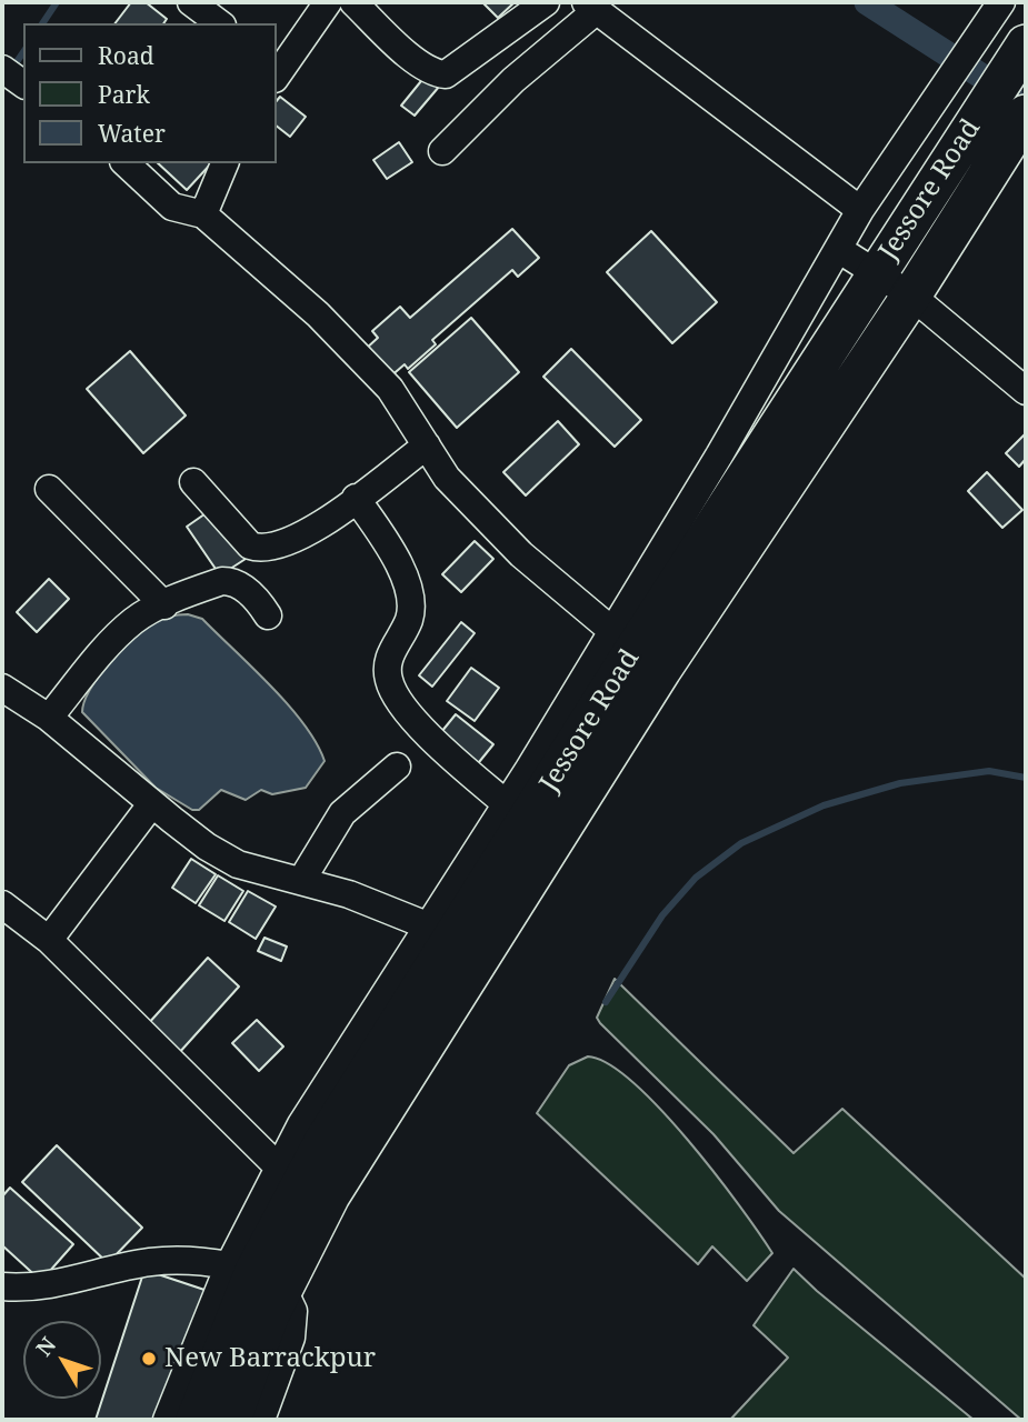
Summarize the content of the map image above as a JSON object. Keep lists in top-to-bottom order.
{
  "streets": {
    "highway": ["Jessore Road"]
  },
  "places": ["New Barrackpur"],
  "legend": ["Road", "Park", "Water"],
  "north": "top left"
}
